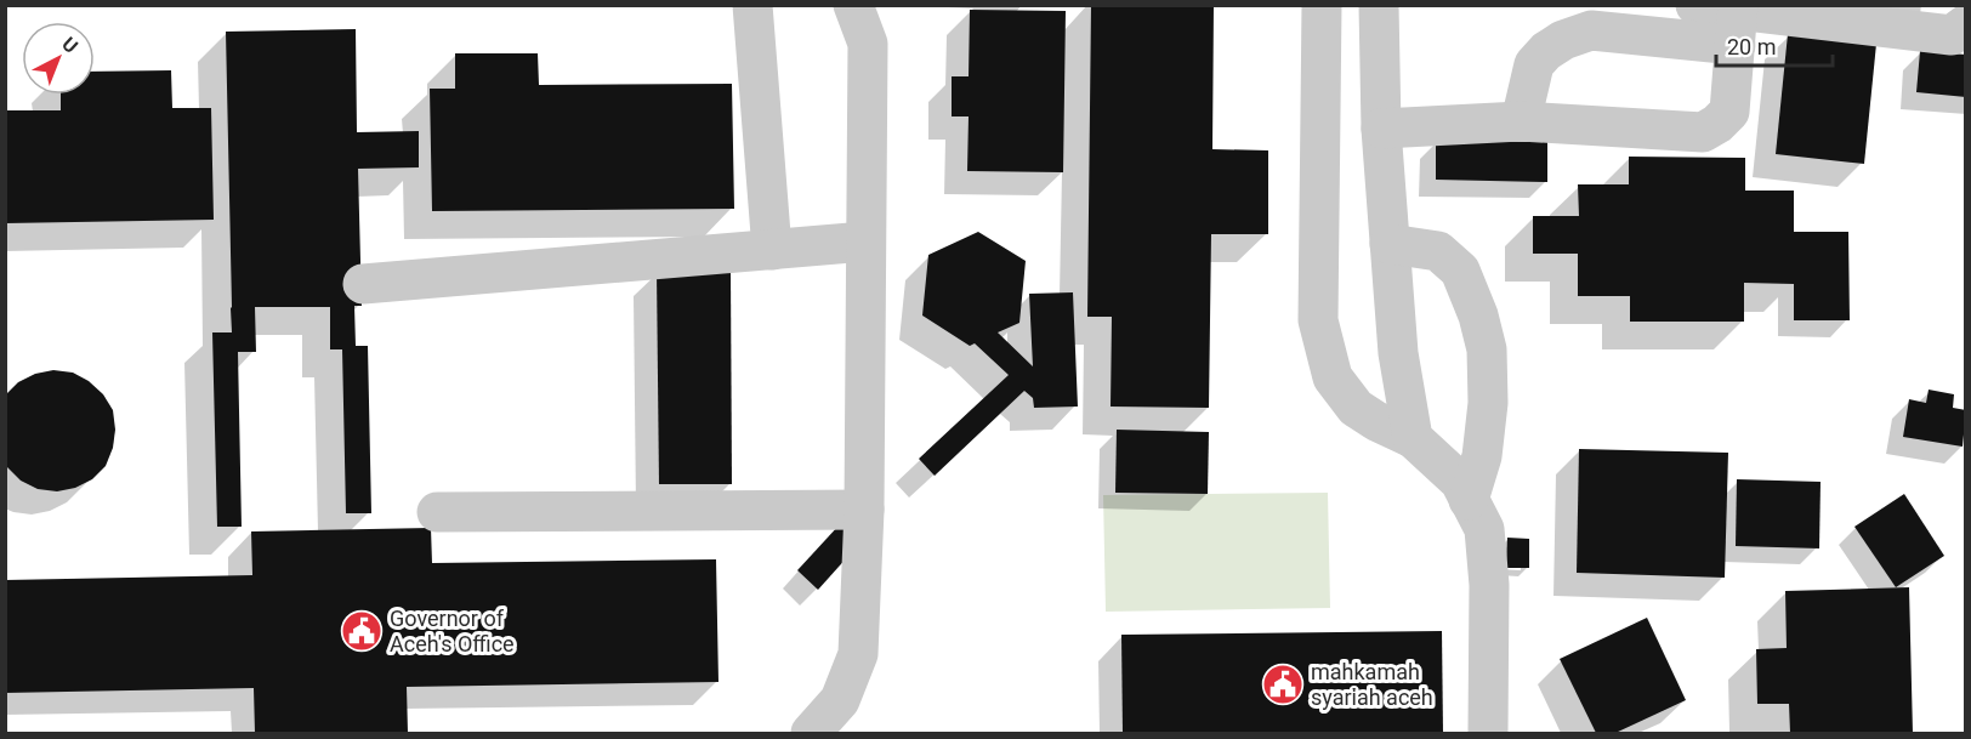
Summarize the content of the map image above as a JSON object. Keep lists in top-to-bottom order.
{
  "places": {
    "public building": ["Governor of Aceh's Office", "mahkamah syariah aceh"]
  },
  "scale_bar": "20 m",
  "north": "top right"
}
